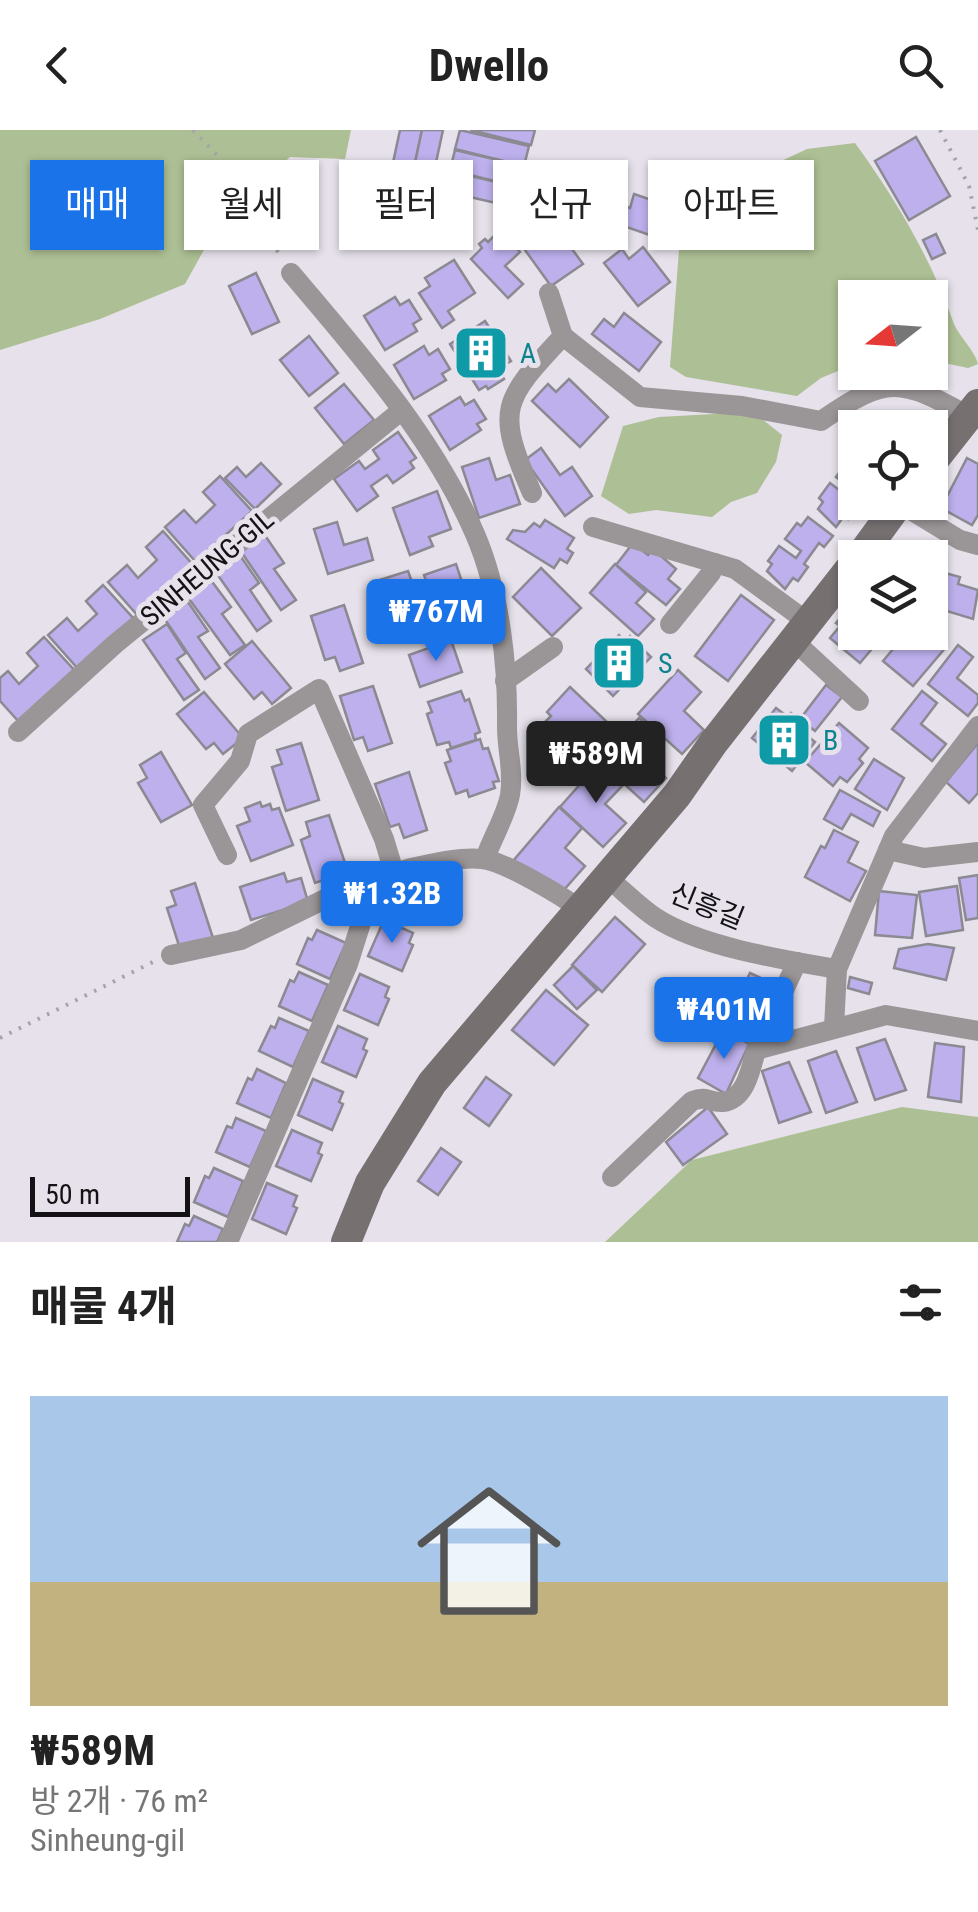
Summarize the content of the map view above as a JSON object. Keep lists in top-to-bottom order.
{
  "streets": {
    "street": ["SINHEUNG-GIL", "신흥길"]
  },
  "places": {
    "building": ["A", "S", "B"]
  },
  "scale_bar": "50 m",
  "north": "left",
  "page": {
    "header": "Dwello",
    "chip": [
      "매매",
      "월세",
      "필터",
      "신규",
      "아파트"
    ],
    "price": [
      "₩767M",
      "₩589M",
      "₩1.32B",
      "₩401M"
    ],
    "scale": "50 m",
    "heading": "매물 4개",
    "list": [
      {
        "name": "₩589M",
        "note": "방 2개 · 76 m² · Sinheung-gil"
      }
    ]
  }
}
